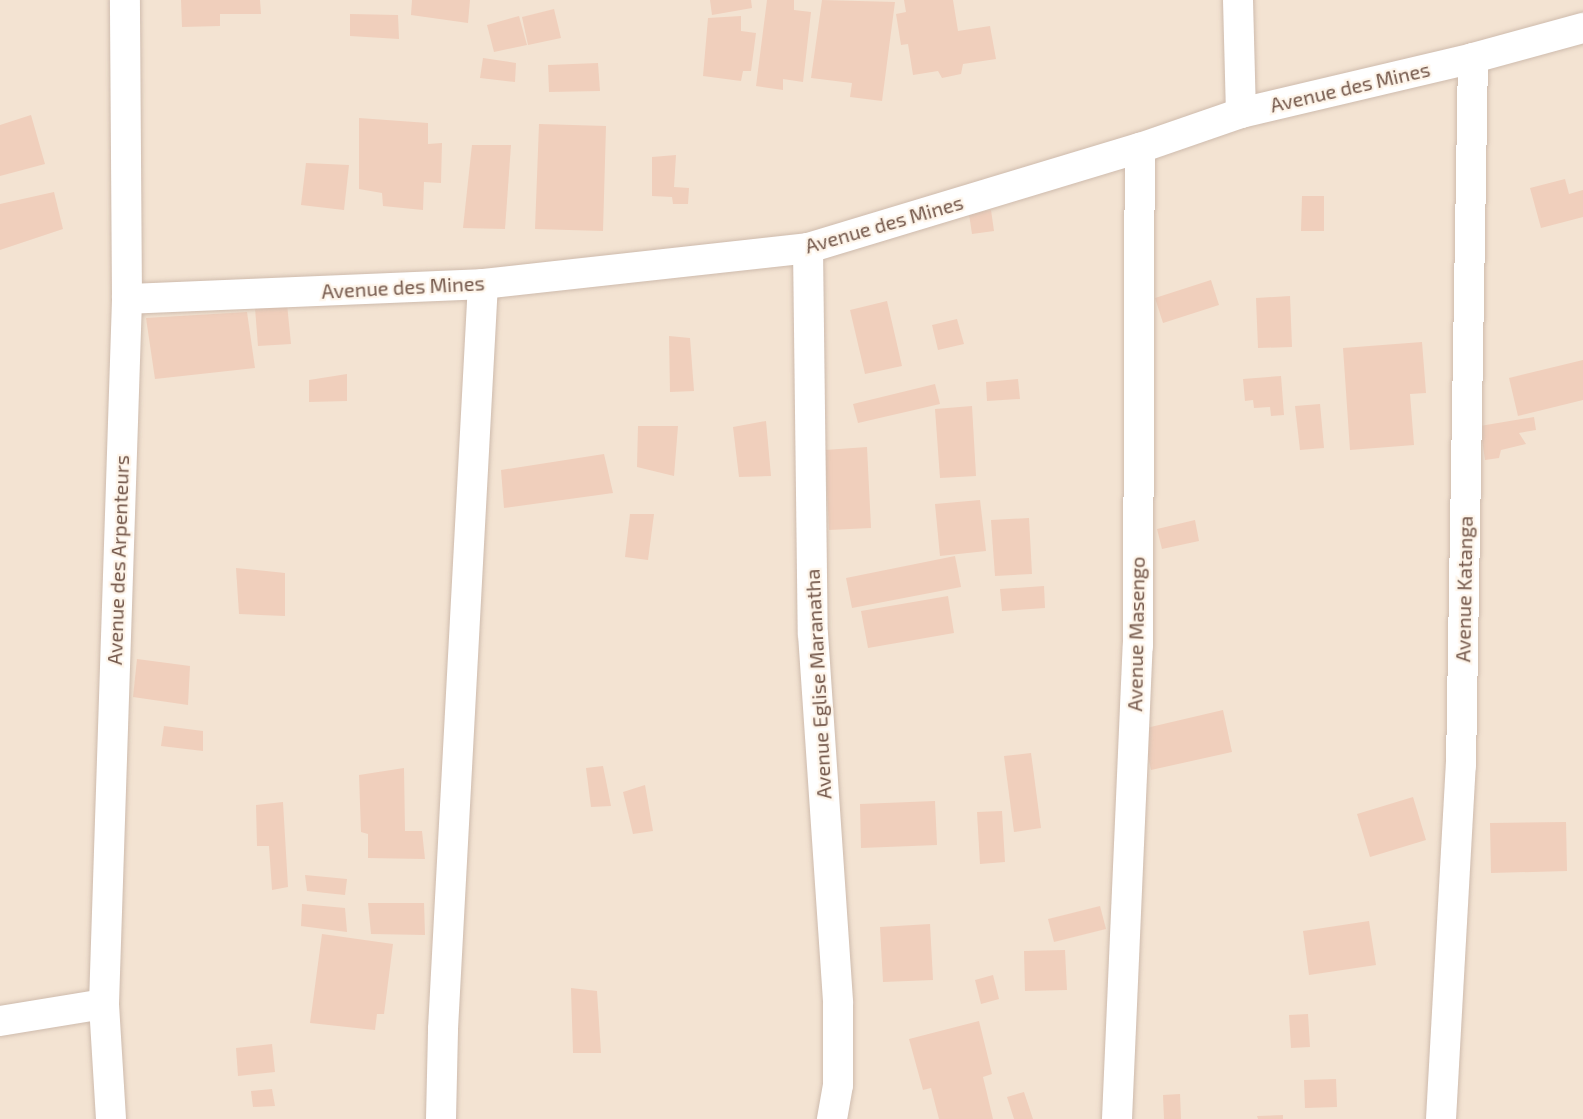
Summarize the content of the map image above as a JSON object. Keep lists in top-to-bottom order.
{
  "streets": {
    "street": [
      "Avenue des Mines",
      "Avenue des Arpenteurs",
      "Avenue Katanga",
      "Avenue Masengo",
      "Avenue Eglise Maranatha"
    ]
  },
  "crossings": [
    ["Avenue des Mines", "Avenue des Arpenteurs"],
    ["Avenue des Mines", "Avenue Katanga"],
    ["Avenue des Mines", "Avenue Masengo"],
    ["Avenue des Mines", "Avenue Eglise Maranatha"]
  ]
}
